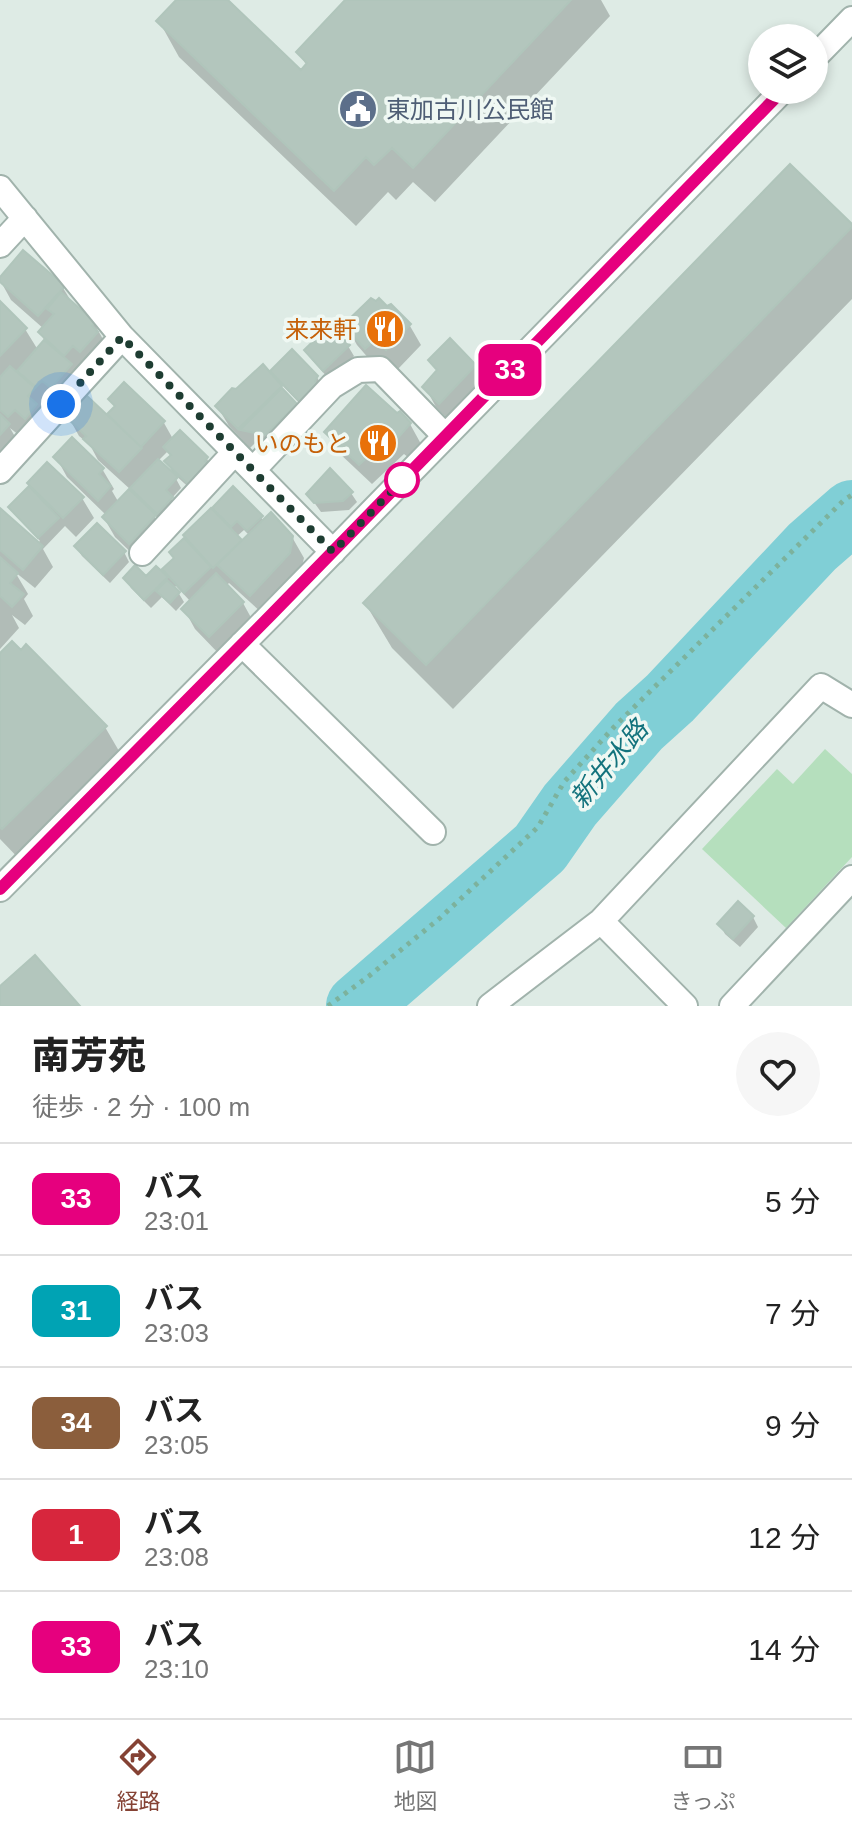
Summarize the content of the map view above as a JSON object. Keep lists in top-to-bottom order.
{
  "water": ["新井水路"],
  "places": {
    "public building": ["東加古川公民館"],
    "restaurant": ["来来軒", "いのもと"]
  },
  "lines": ["bus line 33"],
  "page": {
    "on_map": "33",
    "heading": ["南芳苑", "徒歩 · 2 分 · 100 m"],
    "list": [
      {
        "mark": "33",
        "name": "バス",
        "note": "23:01",
        "value": "5 分"
      },
      {
        "mark": "31",
        "name": "バス",
        "note": "23:03",
        "value": "7 分"
      },
      {
        "mark": "34",
        "name": "バス",
        "note": "23:05",
        "value": "9 分"
      },
      {
        "mark": "1",
        "name": "バス",
        "note": "23:08",
        "value": "12 分"
      },
      {
        "mark": "33",
        "name": "バス",
        "note": "23:10",
        "value": "14 分"
      }
    ],
    "tabs": ["経路", "地図", "きっぷ"]
  }
}
